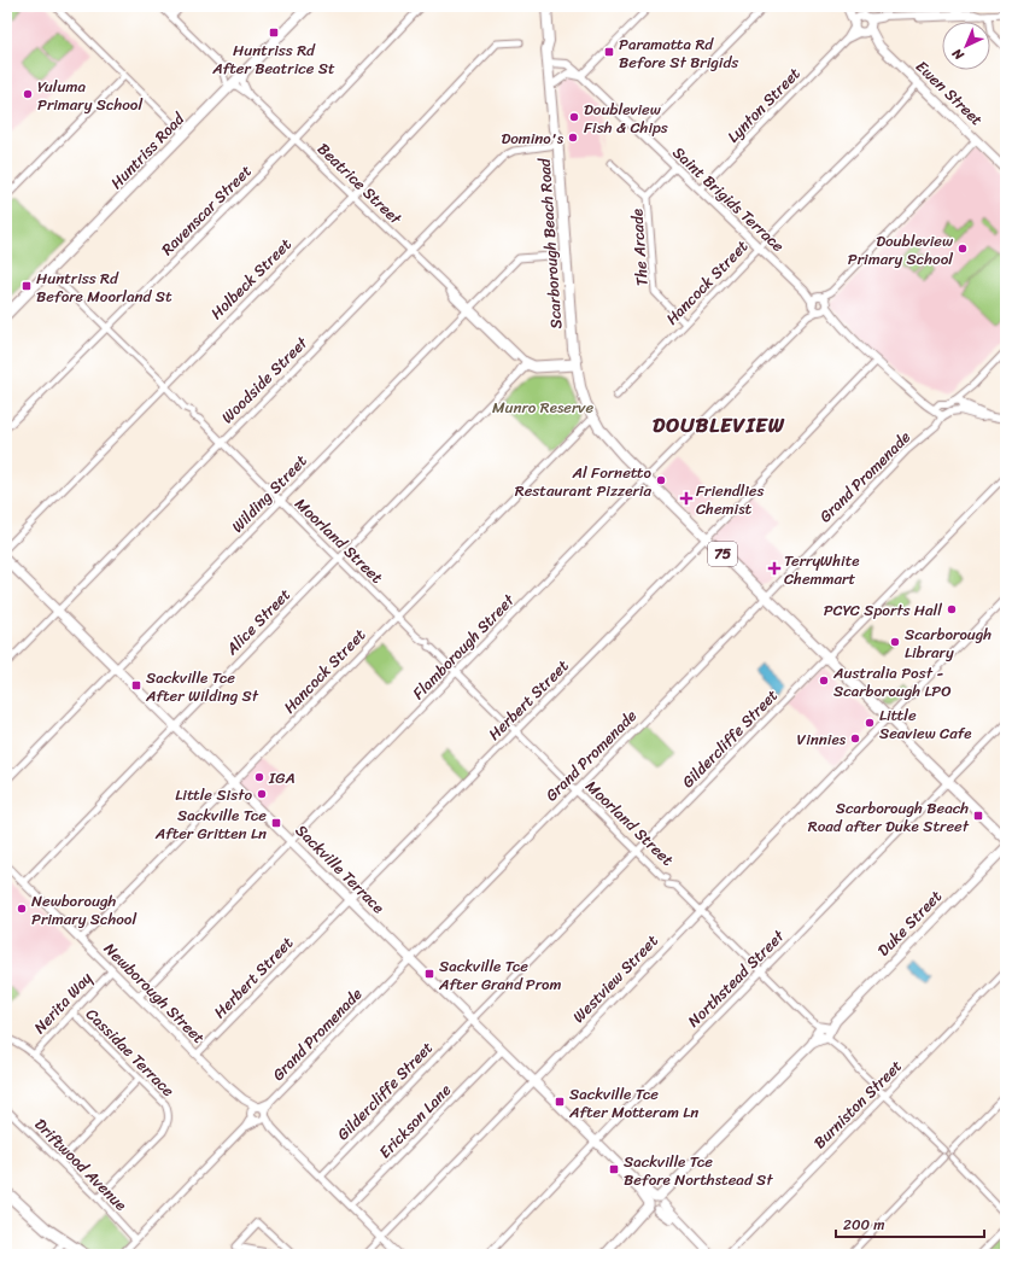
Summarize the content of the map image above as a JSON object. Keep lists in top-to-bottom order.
{
  "streets": {
    "main road": [
      "Ewen Street",
      "Huntriss Road",
      "Scarborough Beach Road",
      "75",
      "Sackville Terrace",
      "Duke Street"
    ],
    "street": [
      "Lynton Street",
      "Beatrice Street",
      "Saint Brigids Terrace",
      "Ravenscar Street",
      "The Arcade",
      "Holbeck Street",
      "Hancock Street",
      "Woodside Street",
      "Grand Promenade",
      "Wilding Street",
      "Moorland Street",
      "Alice Street",
      "Flamborough Street",
      "Herbert Street",
      "Gildercliffe Street",
      "Westview Street",
      "Northstead Street",
      "Newborough Street",
      "Nerita Way",
      "Cassidae Terrace",
      "Burniston Street",
      "Erickson Lane",
      "Driftwood Avenue"
    ]
  },
  "crossings": [
    ["Ewen Street", "Lynton Street"],
    ["Ewen Street", "Hancock Street"],
    ["Ewen Street", "Flamborough Street"],
    ["Lynton Street", "Saint Brigids Terrace"],
    ["Huntriss Road", "Beatrice Street"],
    ["Huntriss Road", "Moorland Street"],
    ["Beatrice Street", "Ravenscar Street"],
    ["Beatrice Street", "Holbeck Street"],
    ["Beatrice Street", "Woodside Street"],
    ["Beatrice Street", "Wilding Street"],
    ["Beatrice Street", "Alice Street"],
    ["Saint Brigids Terrace", "Scarborough Beach Road"],
    ["Saint Brigids Terrace", "The Arcade"],
    ["Saint Brigids Terrace", "Hancock Street"],
    ["Saint Brigids Terrace", "Grand Promenade"],
    ["Saint Brigids Terrace", "Flamborough Street"],
    ["Saint Brigids Terrace", "Herbert Street"],
    ["Ravenscar Street", "Moorland Street"],
    ["Scarborough Beach Road", "Hancock Street"],
    ["Scarborough Beach Road", "Woodside Street"],
    ["Scarborough Beach Road", "Grand Promenade"],
    ["Scarborough Beach Road", "Wilding Street"],
    ["Scarborough Beach Road", "Flamborough Street"],
    ["Scarborough Beach Road", "Herbert Street"],
    ["Scarborough Beach Road", "Gildercliffe Street"],
    ["Scarborough Beach Road", "Westview Street"],
    ["Scarborough Beach Road", "Northstead Street"],
    ["The Arcade", "Hancock Street"],
    ["Holbeck Street", "Moorland Street"],
    ["Hancock Street", "Moorland Street"],
    ["Hancock Street", "Sackville Terrace"],
    ["Hancock Street", "Newborough Street"],
    ["Woodside Street", "Moorland Street"],
    ["Woodside Street", "Sackville Terrace"],
    ["Grand Promenade", "Moorland Street"],
    ["Grand Promenade", "Sackville Terrace"],
    ["Grand Promenade", "Newborough Street"],
    ["Wilding Street", "Moorland Street"],
    ["Wilding Street", "Sackville Terrace"],
    ["Moorland Street", "Alice Street"],
    ["Moorland Street", "Flamborough Street"],
    ["Moorland Street", "Herbert Street"],
    ["Moorland Street", "Gildercliffe Street"],
    ["Moorland Street", "Duke Street"],
    ["Moorland Street", "Westview Street"],
    ["Moorland Street", "Northstead Street"],
    ["Moorland Street", "Burniston Street"],
    ["Alice Street", "Sackville Terrace"],
    ["Alice Street", "Newborough Street"],
    ["Flamborough Street", "Sackville Terrace"],
    ["Flamborough Street", "Newborough Street"],
    ["Herbert Street", "Sackville Terrace"],
    ["Herbert Street", "Newborough Street"],
    ["Gildercliffe Street", "Sackville Terrace"],
    ["Gildercliffe Street", "Newborough Street"],
    ["Sackville Terrace", "Duke Street"],
    ["Sackville Terrace", "Westview Street"],
    ["Sackville Terrace", "Northstead Street"],
    ["Sackville Terrace", "Erickson Lane"],
    ["Westview Street", "Newborough Street"],
    ["Newborough Street", "Nerita Way"],
    ["Newborough Street", "Erickson Lane"],
    ["Nerita Way", "Cassidae Terrace"],
    ["Cassidae Terrace", "Driftwood Avenue"]
  ],
  "districts": ["DOUBLEVIEW"],
  "parks": ["Munro Reserve"],
  "places": {
    "transit": [
      "Huntriss Rd After Beatrice St",
      "Paramatta Rd Before St Brigids",
      "Huntriss Rd Before Moorland St",
      "Sackville Tce After Wilding St",
      "Scarborough Beach Road after Duke Street",
      "Sackville Tce After Gritten Ln",
      "Sackville Tce After Grand Prom",
      "Sackville Tce After Motteram Ln",
      "Sackville Tce Before Northstead St"
    ],
    "other": [
      "Yuluma Primary School",
      "Doubleview Fish & Chips",
      "Domino's",
      "Doubleview Primary School",
      "Al Fornetto Restaurant Pizzeria",
      "PCYC Sports Hall",
      "Scarborough Library",
      "Australia Post - Scarborough LPO",
      "Little Seaview Cafe",
      "Vinnies",
      "IGA",
      "Little Sisto",
      "Newborough Primary School"
    ],
    "health": ["Friendlies Chemist", "TerryWhite Chemmart"]
  },
  "scale_bar": "200 m",
  "north": "bottom left"
}
